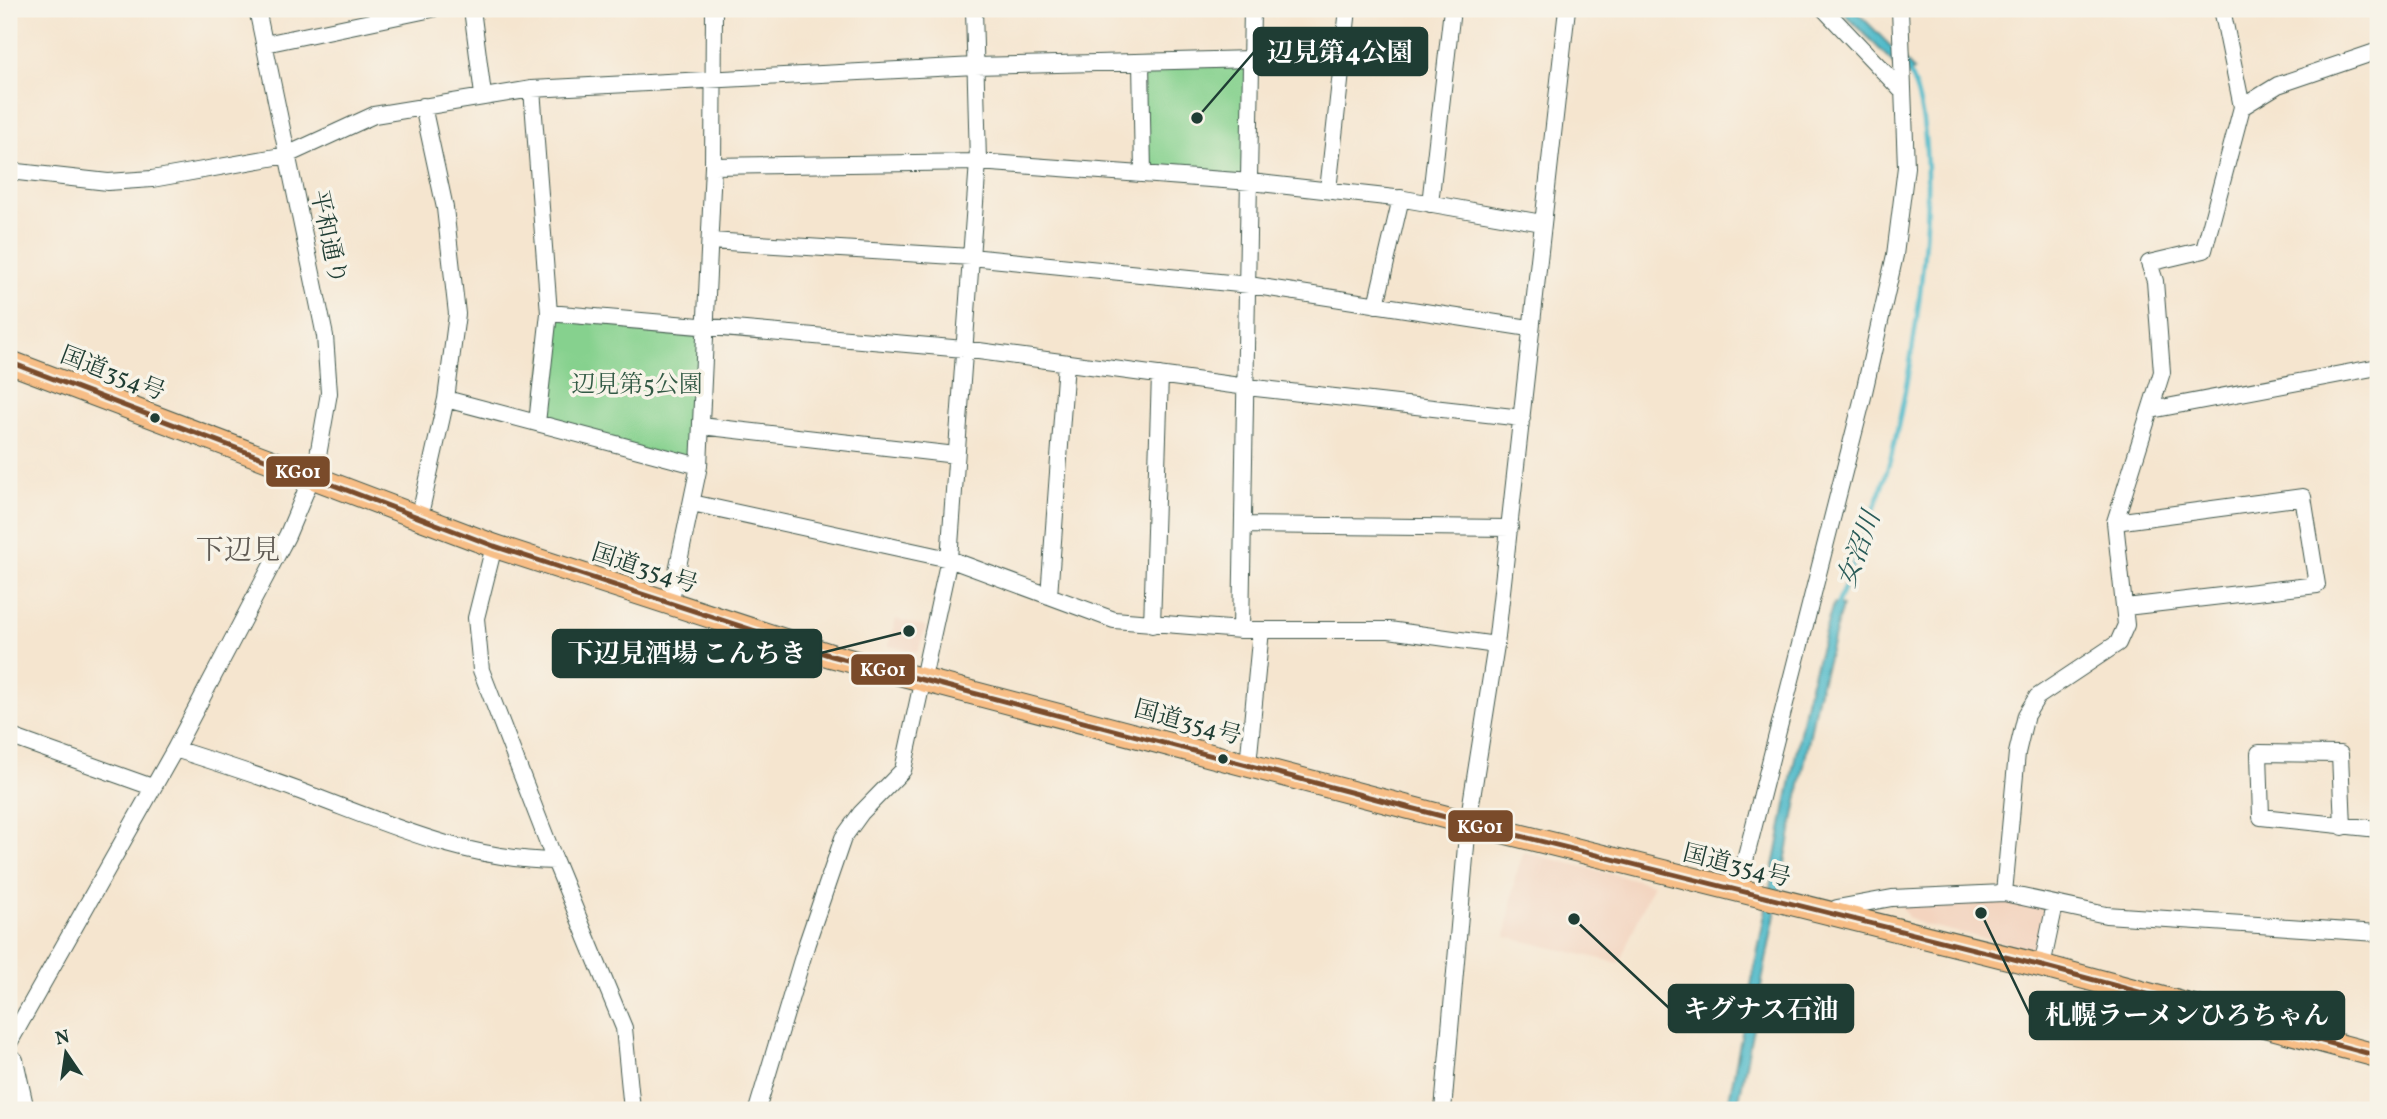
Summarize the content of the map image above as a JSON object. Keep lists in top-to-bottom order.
{
  "streets": {
    "highway": ["国道354号"],
    "street": ["平和通り"]
  },
  "crossings": [
    ["平和通り", "国道354号"]
  ],
  "districts": ["下辺見"],
  "water": ["女沼川"],
  "parks": ["辺見第5公園"],
  "places": [
    "辺見第4公園",
    "下辺見酒場 こんちき",
    "札幌ラーメンひろちゃん",
    "キグナス石油"
  ],
  "lines": ["transit line KG01"],
  "north": "top"
}
